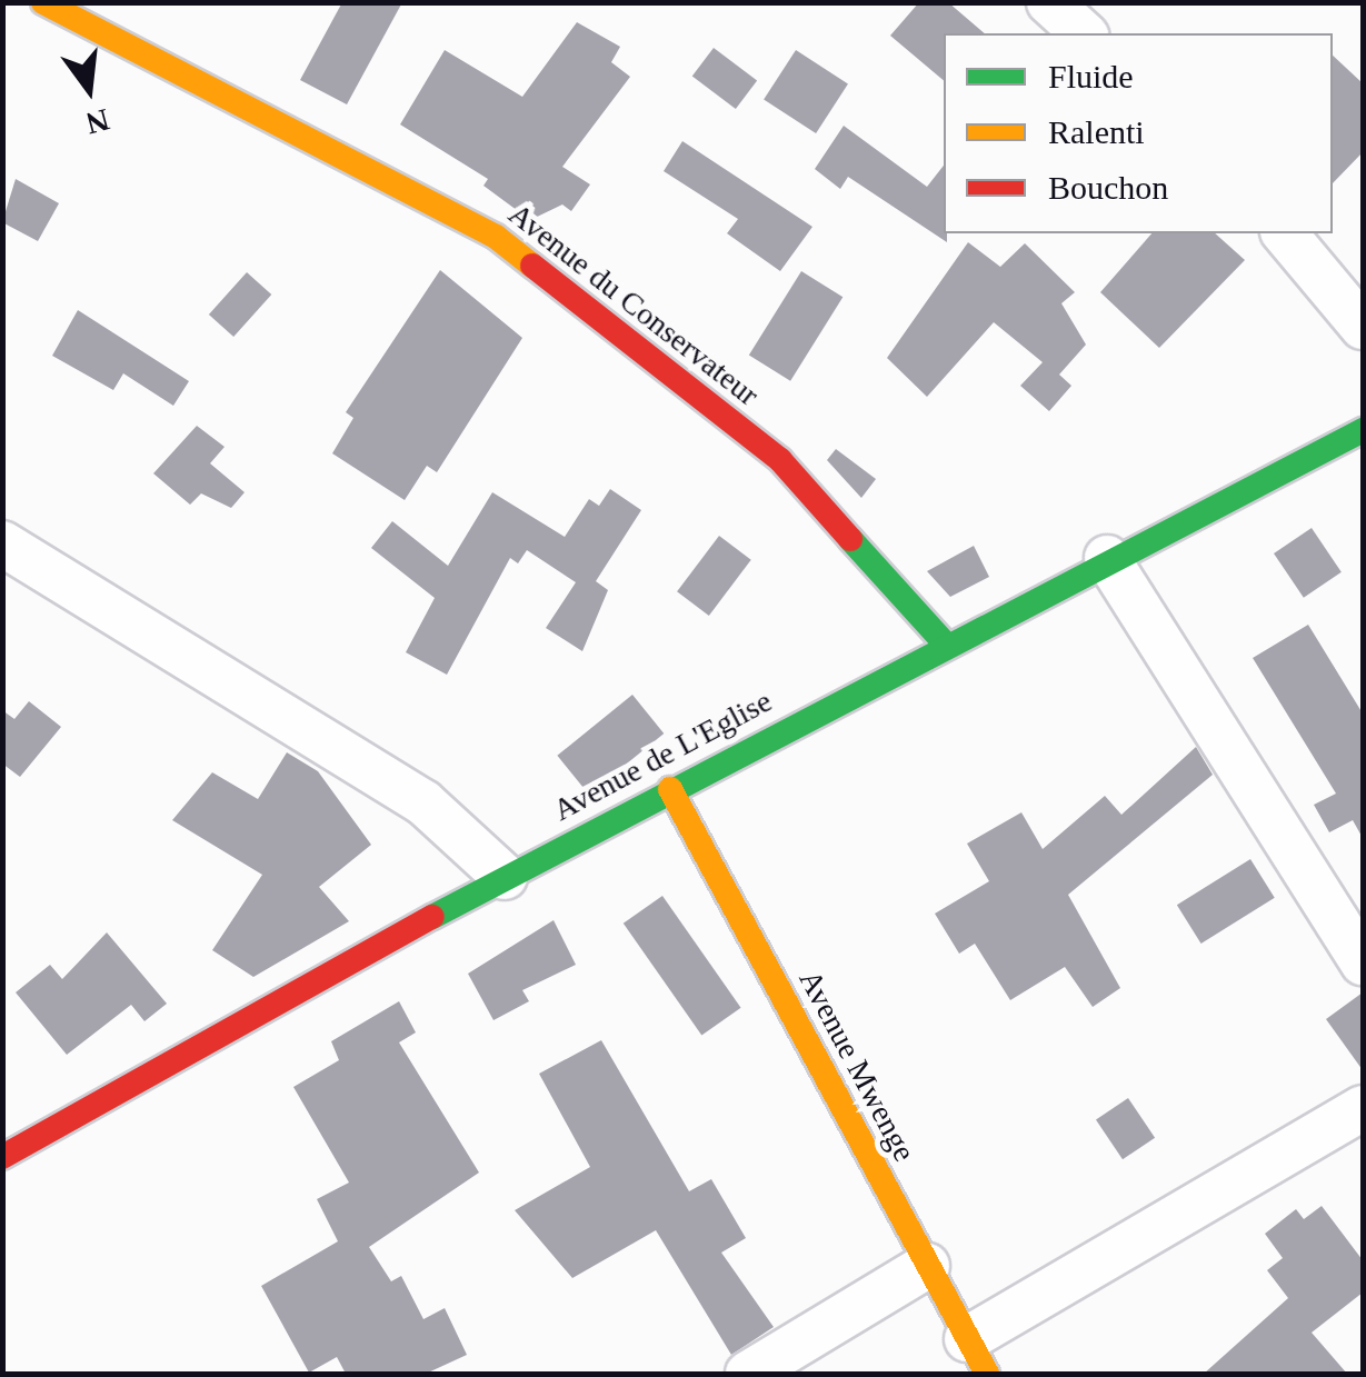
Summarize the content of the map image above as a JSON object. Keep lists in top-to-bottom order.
{
  "streets": {
    "street": ["Avenue du Conservateur", "Avenue de L'Eglise", "Avenue Mwenge"]
  },
  "crossings": [
    ["Avenue du Conservateur", "Avenue de L'Eglise"],
    ["Avenue de L'Eglise", "Avenue Mwenge"]
  ],
  "legend": ["Fluide", "Ralenti", "Bouchon"],
  "north": "bottom"
}
